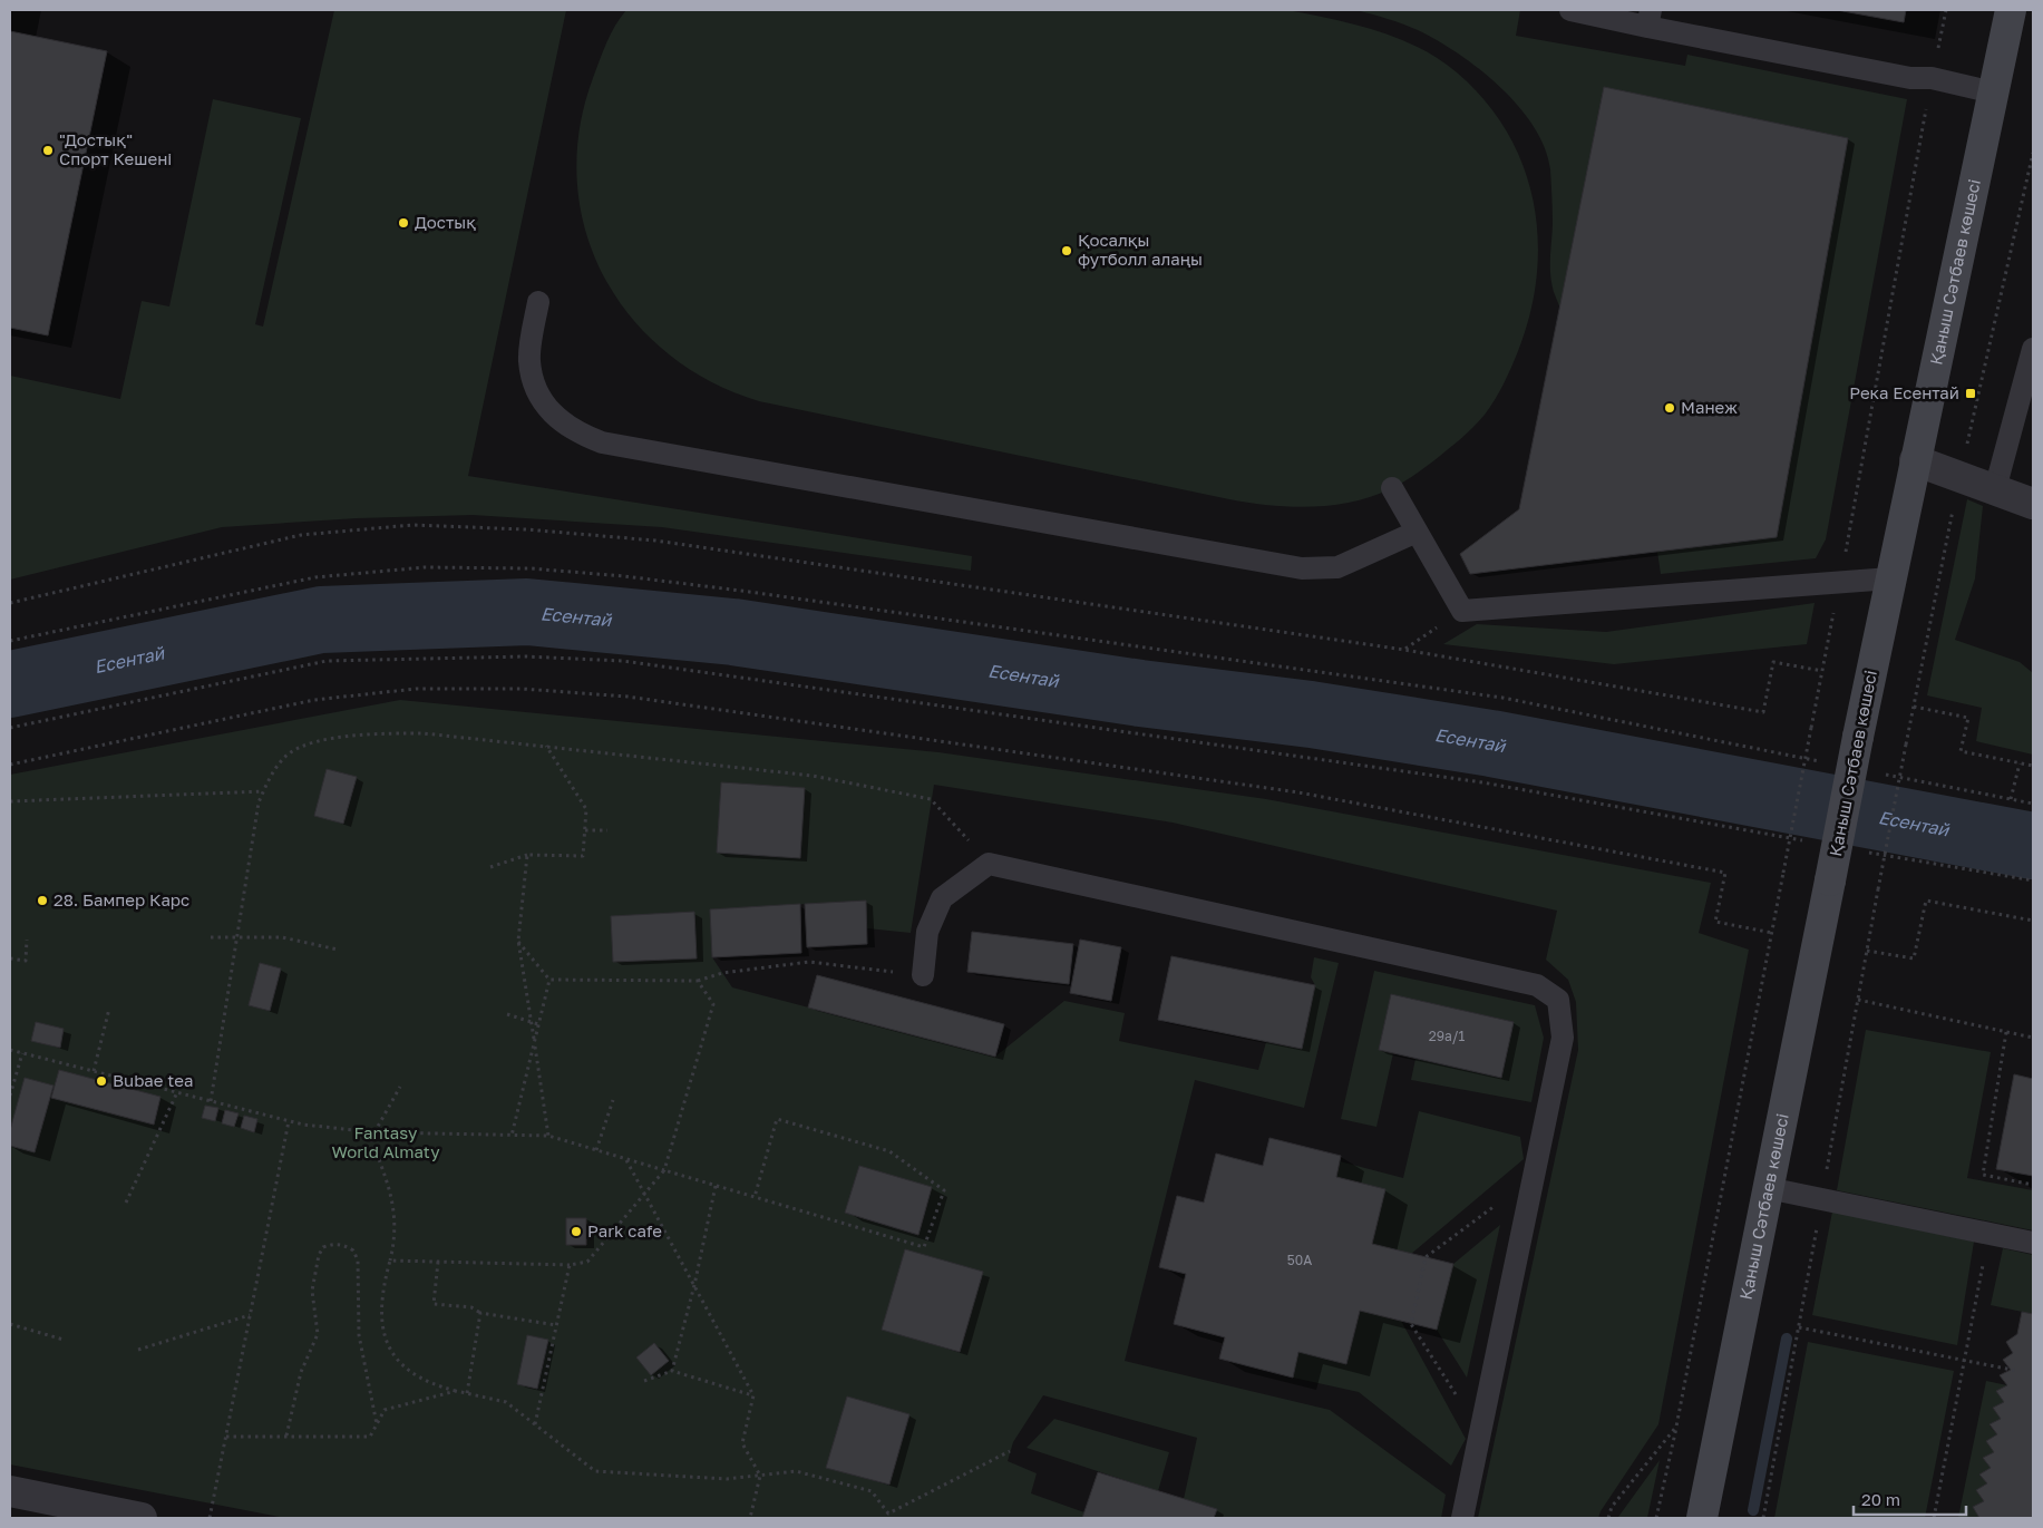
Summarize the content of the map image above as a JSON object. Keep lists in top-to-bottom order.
{
  "streets": {
    "main road": ["Қаныш Сәтбаев көшесі"]
  },
  "water": ["Есентай"],
  "parks": ["Fantasy World Almaty"],
  "places": {
    "other": [
      "\"Достық\" Спорт Кешені",
      "Достық",
      "Қосалқы футболл алаңы",
      "Манеж",
      "28. Бампер Карс",
      "Bubae tea",
      "Park cafe"
    ],
    "transit": ["Река Есентай"]
  },
  "house_numbers": ["29а/1", "50А"],
  "scale_bar": "20 m"
}
